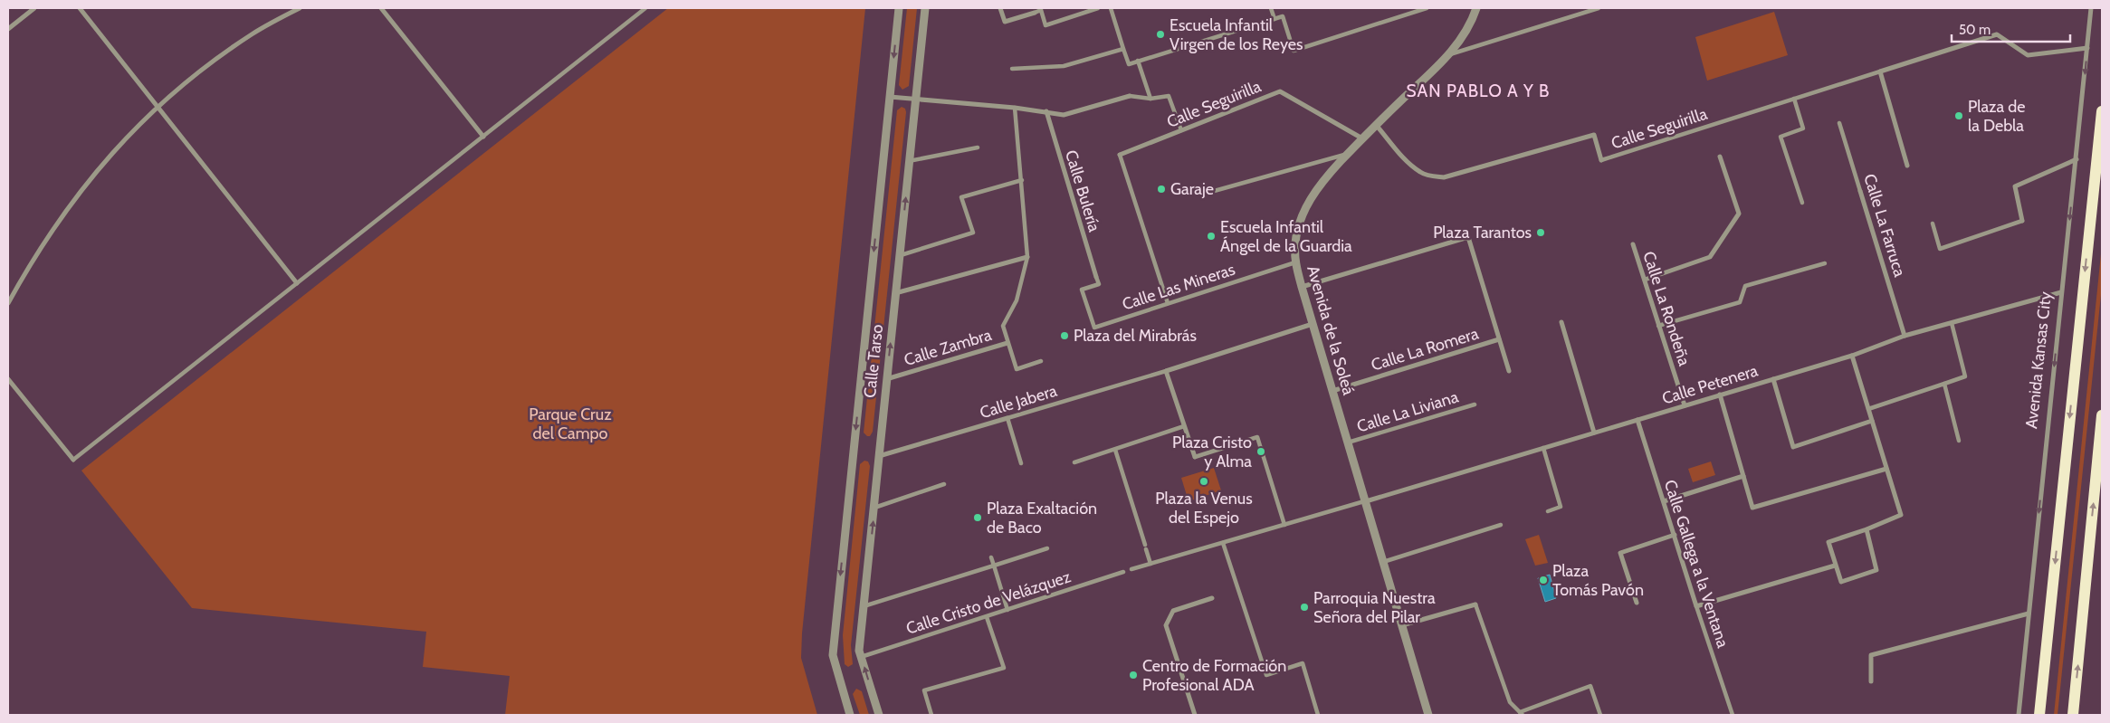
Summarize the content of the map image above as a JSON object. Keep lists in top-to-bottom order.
{
  "streets": {
    "street": [
      "Calle Seguirilla",
      "Calle Bulería",
      "Calle La Farruca",
      "Calle Las Mineras",
      "Calle La Rondeña",
      "Avenida de la Soleá",
      "Calle Zambra",
      "Calle La Romera",
      "Avenida Kansas City",
      "Calle Tarso",
      "Calle Petenera",
      "Calle Jabera",
      "Calle La Liviana",
      "Calle Gallega a la Ventana",
      "Calle Cristo de Velázquez"
    ]
  },
  "crossings": [
    ["Calle Seguirilla", "Avenida de la Soleá"],
    ["Calle Seguirilla", "Avenida Kansas City"],
    ["Calle Bulería", "Calle Las Mineras"],
    ["Calle La Farruca", "Calle Petenera"],
    ["Calle Las Mineras", "Avenida de la Soleá"],
    ["Calle La Rondeña", "Calle Petenera"],
    ["Avenida de la Soleá", "Calle La Romera"],
    ["Avenida de la Soleá", "Calle Petenera"],
    ["Avenida de la Soleá", "Calle Jabera"],
    ["Avenida de la Soleá", "Calle La Liviana"],
    ["Calle Zambra", "Calle Tarso"],
    ["Avenida Kansas City", "Calle Petenera"],
    ["Calle Tarso", "Calle Jabera"],
    ["Calle Tarso", "Calle Cristo de Velázquez"],
    ["Calle Petenera", "Calle Gallega a la Ventana"]
  ],
  "one_way": ["Avenida Kansas City"],
  "districts": ["SAN PABLO A Y B"],
  "parks": ["Parque Cruz del Campo"],
  "places": [
    "Escuela Infantil Virgen de los Reyes",
    "Plaza de la Debla",
    "Garaje",
    "Plaza Tarantos",
    "Escuela Infantil Ángel de la Guardia",
    "Plaza del Mirabrás",
    "Plaza Cristo y Alma",
    "Plaza la Venus del Espejo",
    "Plaza Exaltación de Baco",
    "Plaza Tomás Pavón",
    "Parroquia Nuestra Señora del Pilar",
    "Centro de Formación Profesional ADA"
  ],
  "scale_bar": "50 m"
}
